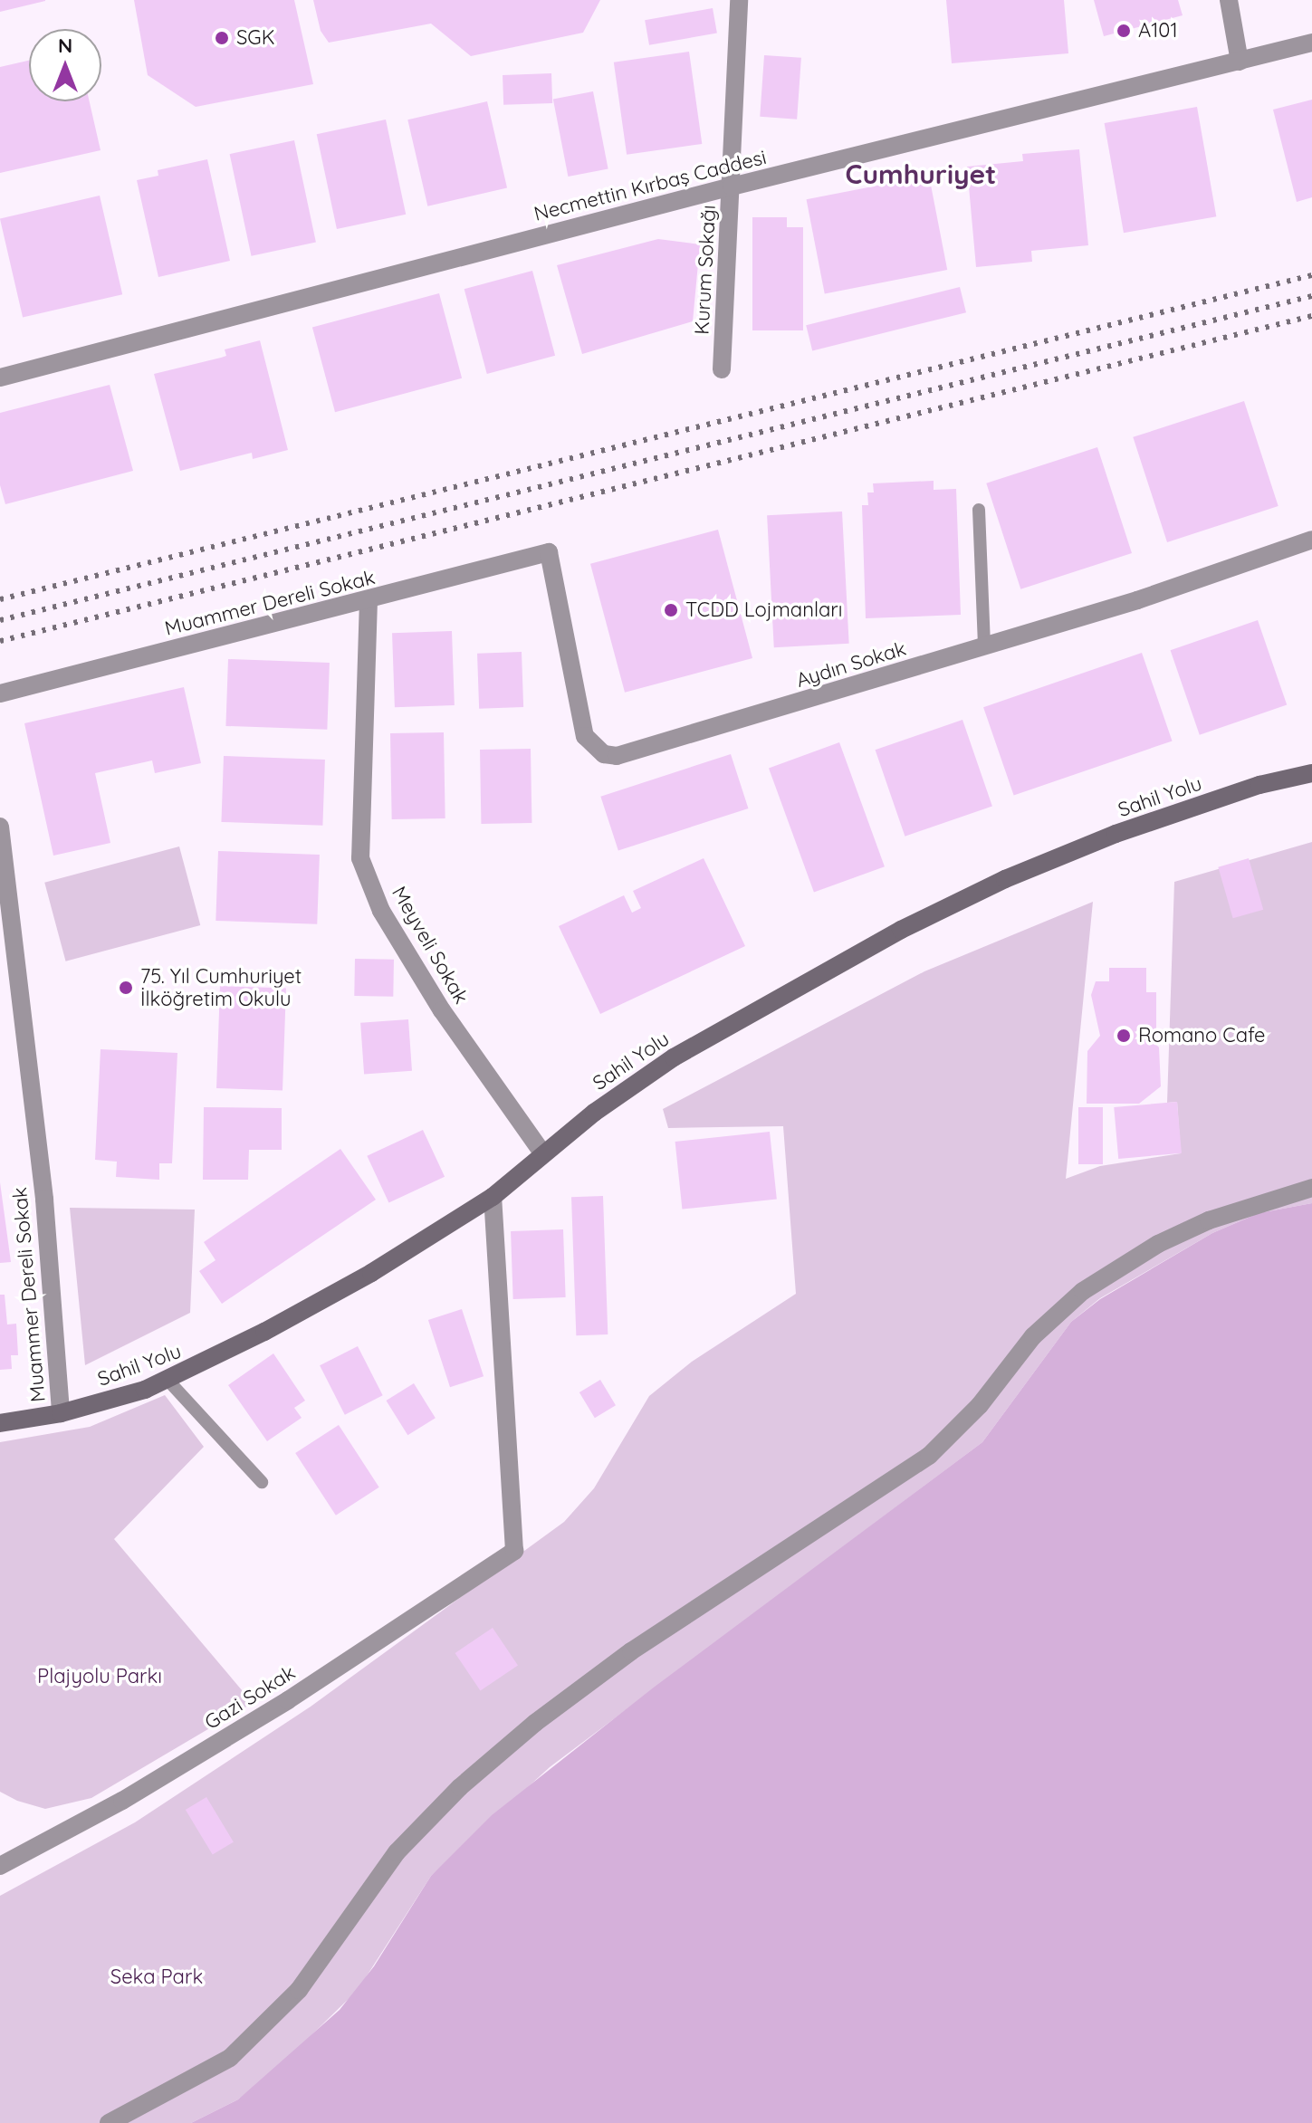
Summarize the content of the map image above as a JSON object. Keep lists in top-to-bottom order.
{
  "streets": {
    "main road": ["Sahil Yolu"],
    "street": [
      "Necmettin Kırbaş Caddesi",
      "Kurum Sokağı",
      "Muammer Dereli Sokak",
      "Aydın Sokak",
      "Meyveli Sokak",
      "Gazi Sokak"
    ]
  },
  "crossings": [
    ["Necmettin Kırbaş Caddesi", "Kurum Sokağı"],
    ["Muammer Dereli Sokak", "Aydın Sokak"],
    ["Muammer Dereli Sokak", "Sahil Yolu"],
    ["Muammer Dereli Sokak", "Meyveli Sokak"],
    ["Sahil Yolu", "Meyveli Sokak"],
    ["Sahil Yolu", "Gazi Sokak"]
  ],
  "districts": ["Cumhuriyet"],
  "parks": ["Plajyolu Parkı", "Seka Park"],
  "places": [
    "A101",
    "SGK",
    "TCDD Lojmanları",
    "75. Yıl Cumhuriyet İlköğretim Okulu",
    "Romano Cafe"
  ],
  "north": "top"
}
